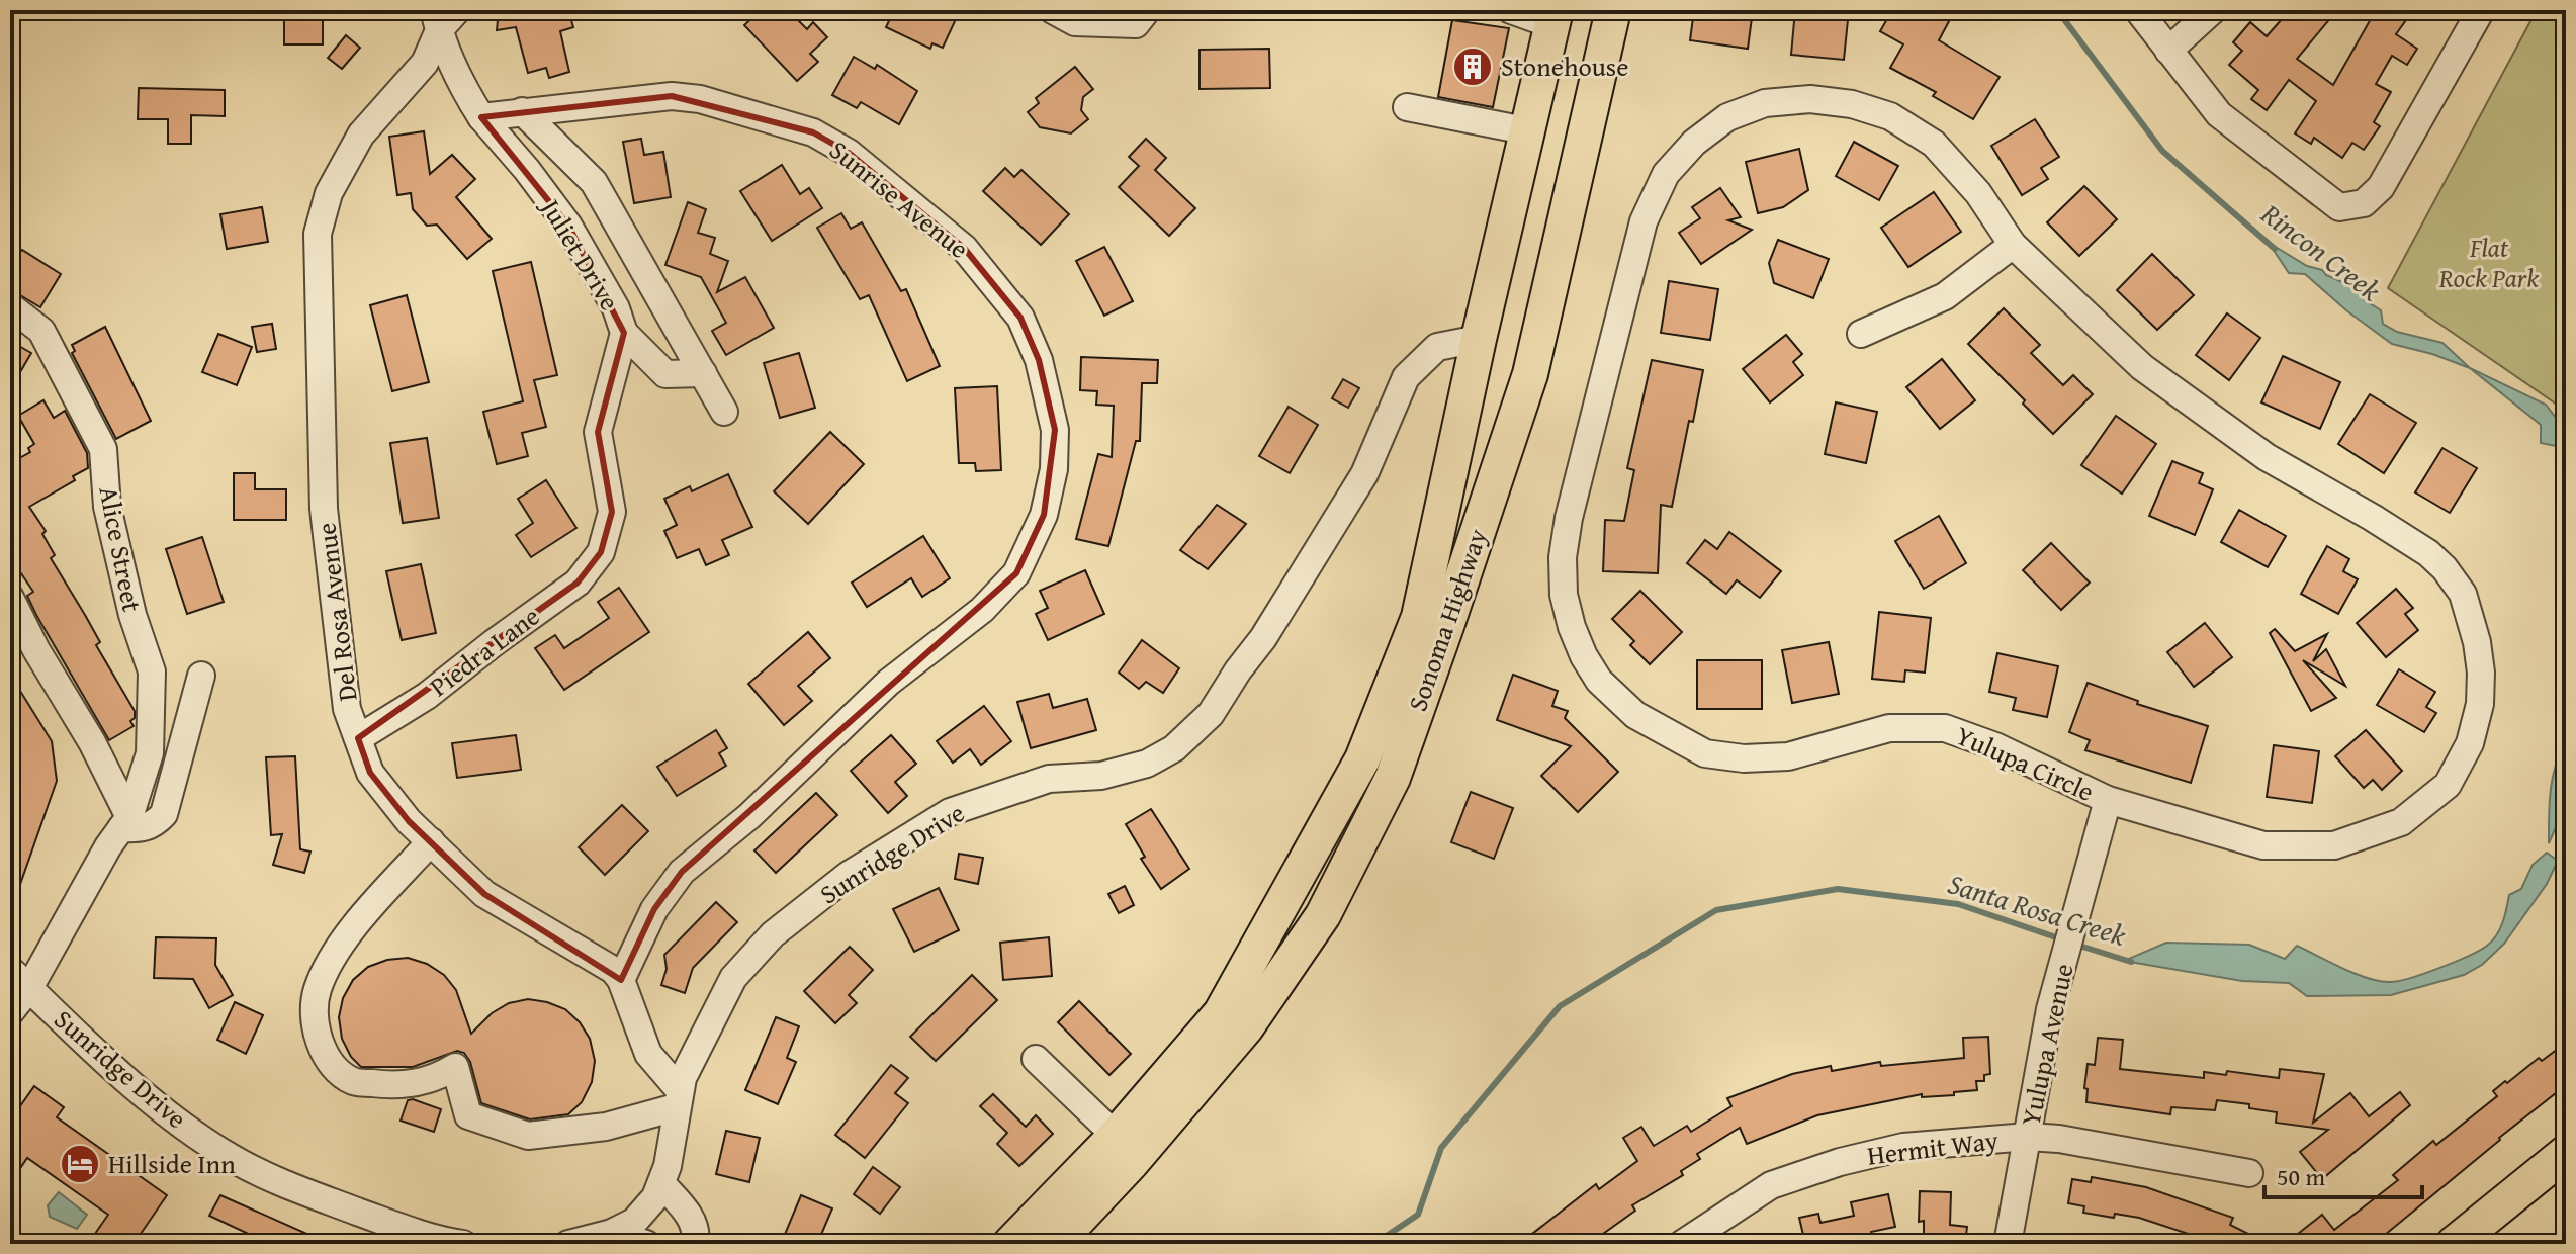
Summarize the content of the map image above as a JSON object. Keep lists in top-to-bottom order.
{
  "streets": {
    "main road": ["Sonoma Highway"],
    "street": [
      "Sunrise Avenue",
      "Juliet Drive",
      "Alice Street",
      "Del Rosa Avenue",
      "Piedra Lane",
      "Yulupa Circle",
      "Sunridge Drive",
      "Yulupa Avenue",
      "Hermit Way"
    ]
  },
  "crossings": [
    ["Sunrise Avenue", "Juliet Drive"],
    ["Sunrise Avenue", "Del Rosa Avenue"],
    ["Juliet Drive", "Piedra Lane"],
    ["Alice Street", "Sunridge Drive"],
    ["Del Rosa Avenue", "Piedra Lane"],
    ["Sonoma Highway", "Sunridge Drive"],
    ["Yulupa Circle", "Yulupa Avenue"],
    ["Yulupa Avenue", "Hermit Way"]
  ],
  "water": ["Rincon Creek", "Santa Rosa Creek"],
  "parks": ["Flat Rock Park"],
  "places": {
    "building": ["Stonehouse"],
    "hotel": ["Hillside Inn"]
  },
  "scale_bar": "50 m"
}
